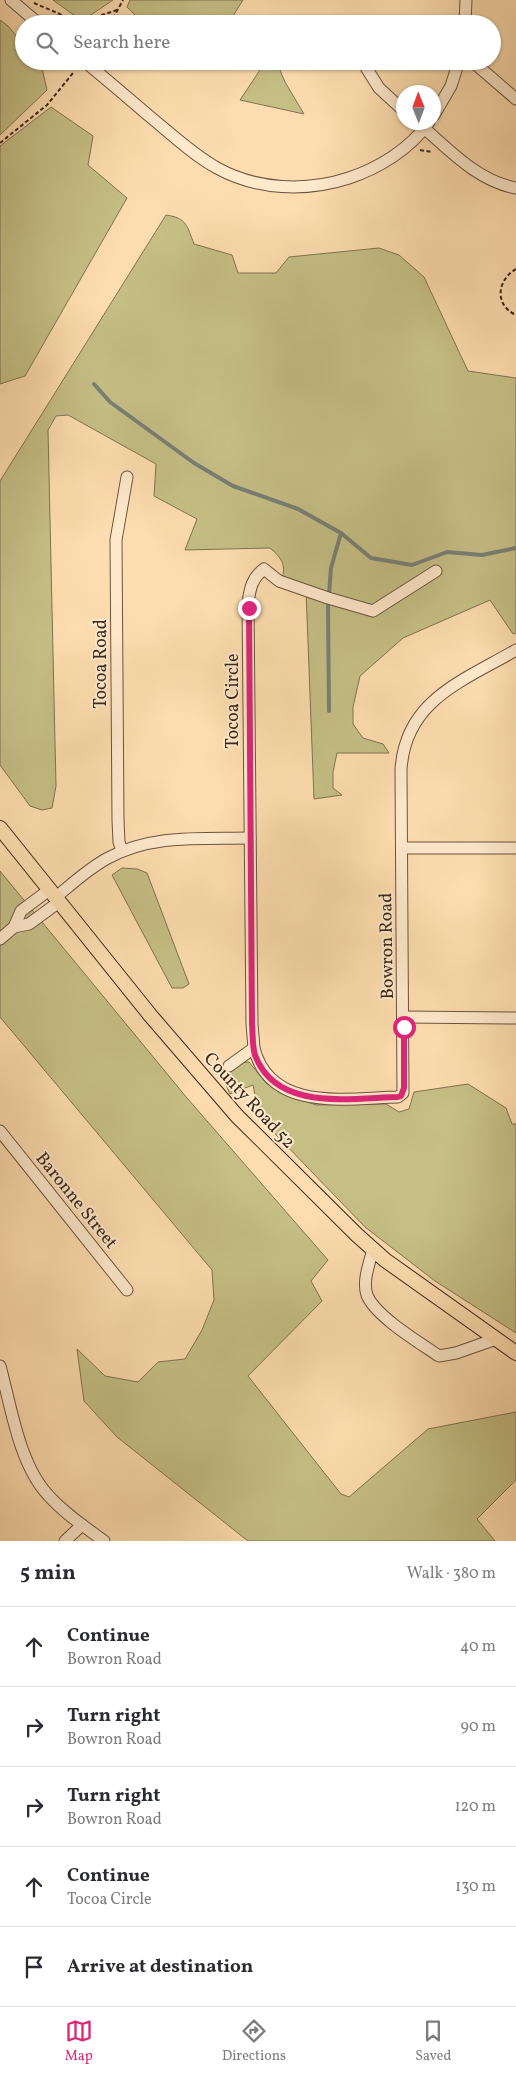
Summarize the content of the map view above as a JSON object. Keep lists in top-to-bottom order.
{
  "streets": {
    "main road": ["County Road 52"],
    "street": [
      "Tocoa Road",
      "Tocoa Circle",
      "Bowron Road",
      "Baronne Street"
    ]
  },
  "crossings": [
    ["Tocoa Circle", "Bowron Road"]
  ],
  "north": "top",
  "page": {
    "search": "Search here",
    "heading": ["5 min", "Walk · 380 m"],
    "list": [
      ["Continue", "Bowron Road", "40 m"],
      ["Turn right", "Bowron Road", "90 m"],
      ["Turn right", "Bowron Road", "120 m"],
      ["Continue", "Tocoa Circle", "130 m"],
      "Arrive at destination"
    ],
    "nav": ["Map", "Directions", "Saved"]
  }
}
